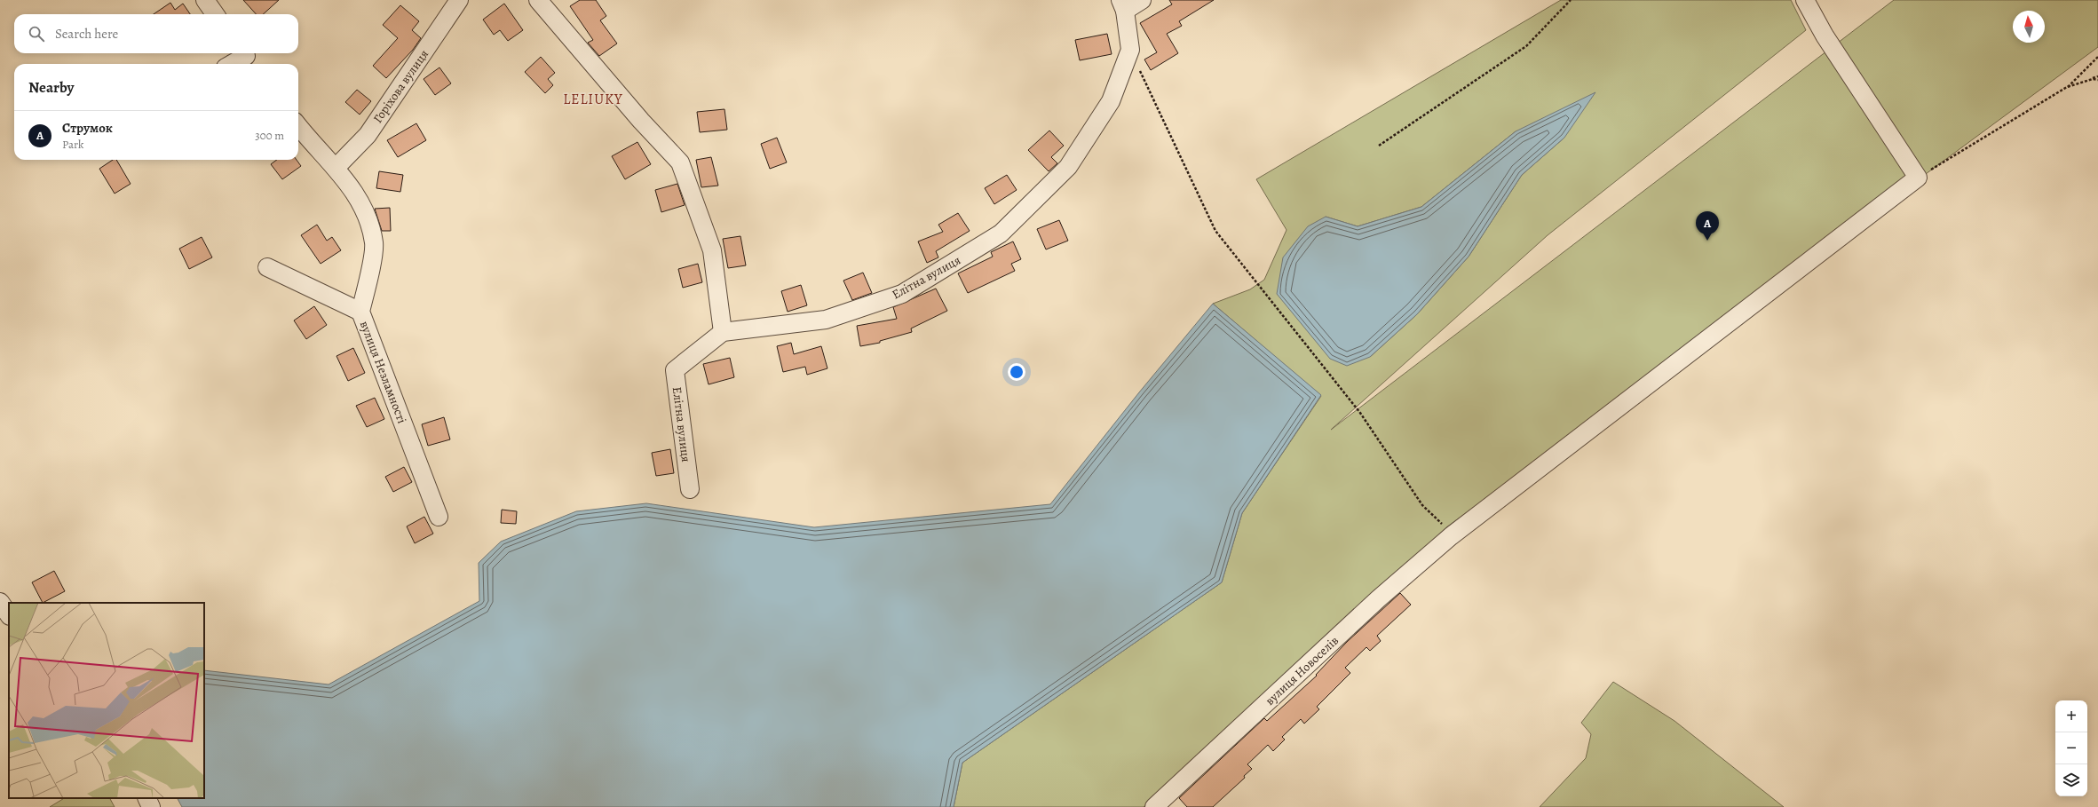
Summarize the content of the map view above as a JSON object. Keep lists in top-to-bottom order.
{
  "streets": {
    "street": [
      "Горіхова вулиця",
      "Елітна вулиця",
      "вулиця Незламності",
      "вулиця Новоселів"
    ]
  },
  "crossings": [
    ["Горіхова вулиця", "вулиця Незламності"]
  ],
  "districts": ["LELIUKY"],
  "north": "top",
  "page": {
    "search": "Search here",
    "heading": "Nearby",
    "list": [
      {
        "mark": "A",
        "name": "Струмок",
        "note": "Park",
        "value": "300 m"
      }
    ],
    "pins": "A",
    "map_buttons": ["+", "−"]
  }
}
